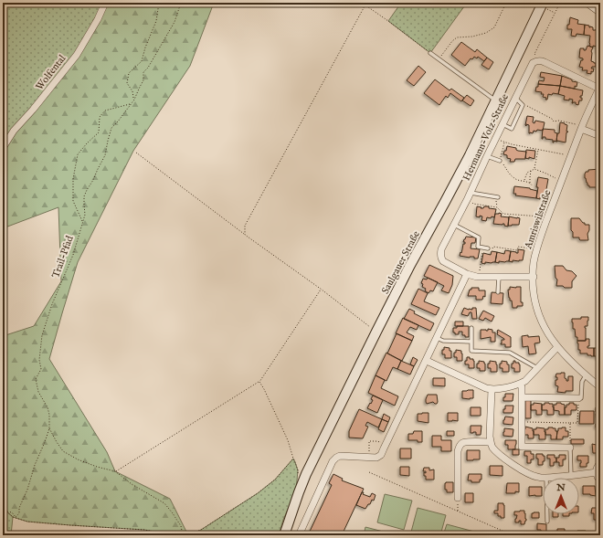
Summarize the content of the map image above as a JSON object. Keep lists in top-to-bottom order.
{
  "streets": {
    "main road": ["Saulgauer Straße"],
    "street": ["Wolfental", "Hermann-Volz-Straße", "Amriswilstraße"],
    "path": ["Trail-Pfad"]
  },
  "crossings": [
    ["Hermann-Volz-Straße", "Amriswilstraße"]
  ],
  "north": "top"
}
